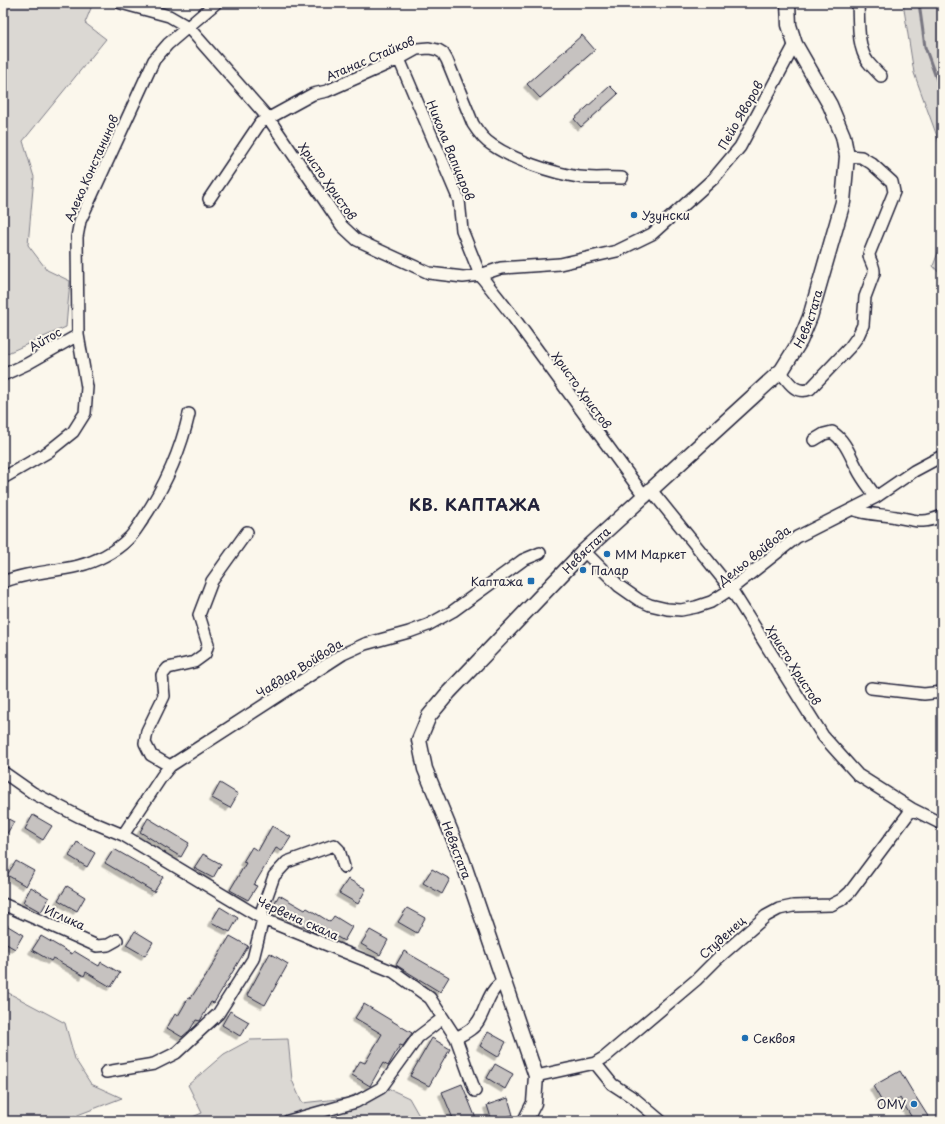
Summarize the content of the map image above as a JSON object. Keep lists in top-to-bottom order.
{
  "streets": {
    "street": [
      "Атанас Стайков",
      "Пейо Яворов",
      "Никола Вапцаров",
      "Алеко Констанинов",
      "Христо Христов",
      "Невястата",
      "Айтос",
      "Дельо войвода",
      "Чавдар Войвода",
      "Иглика",
      "Червена скала",
      "Студенец"
    ]
  },
  "crossings": [
    ["Атанас Стайков", "Никола Вапцаров"],
    ["Атанас Стайков", "Христо Христов"],
    ["Пейо Яворов", "Никола Вапцаров"],
    ["Пейо Яворов", "Христо Христов"],
    ["Пейо Яворов", "Невястата"],
    ["Никола Вапцаров", "Христо Христов"],
    ["Алеко Констанинов", "Христо Христов"],
    ["Алеко Констанинов", "Айтос"],
    ["Христо Христов", "Невястата"],
    ["Христо Христов", "Дельо войвода"],
    ["Христо Христов", "Студенец"],
    ["Невястата", "Дельо войвода"],
    ["Невястата", "Студенец"],
    ["Чавдар Войвода", "Червена скала"]
  ],
  "districts": ["КВ. КАПТАЖА"],
  "places": {
    "other": [
      "Узунски",
      "ММ Маркет",
      "Палар",
      "Секвоя",
      "OMV"
    ],
    "transit": ["Каптажа"]
  }
}
